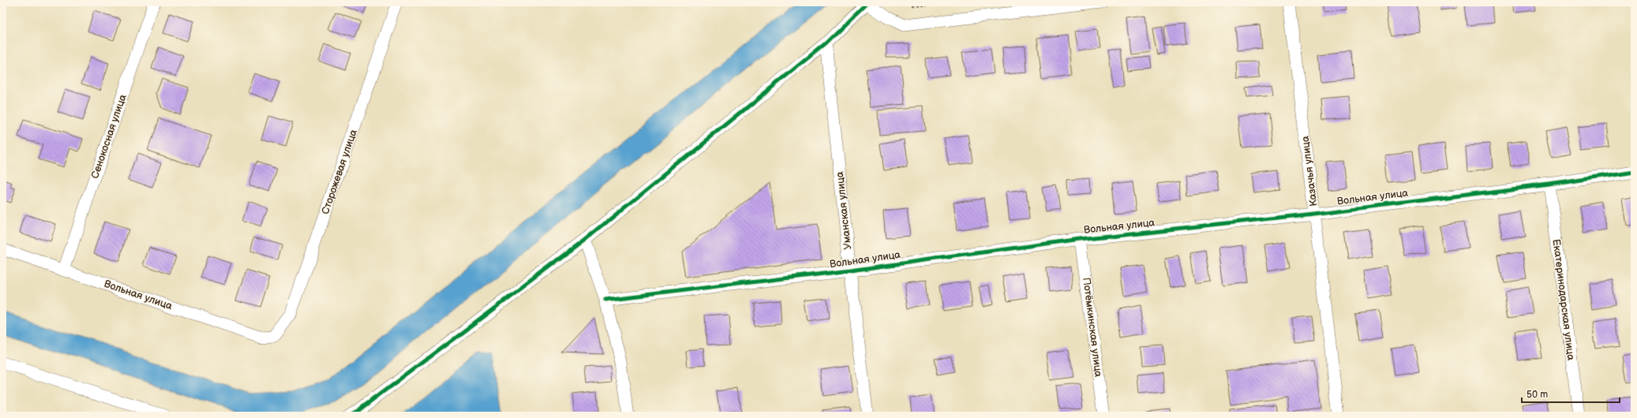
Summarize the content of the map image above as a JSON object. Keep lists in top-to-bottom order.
{
  "streets": {
    "street": [
      "Сенокосная улица",
      "Казачья улица",
      "Сторожевая улица",
      "Вольная улица",
      "Уманская улица",
      "Екатеринодарская улица",
      "Потёмкинская улица"
    ]
  },
  "crossings": [
    ["Сенокосная улица", "Вольная улица"],
    ["Казачья улица", "Вольная улица"],
    ["Сторожевая улица", "Вольная улица"],
    ["Вольная улица", "Уманская улица"],
    ["Вольная улица", "Екатеринодарская улица"],
    ["Вольная улица", "Потёмкинская улица"]
  ],
  "scale_bar": "50 m"
}
